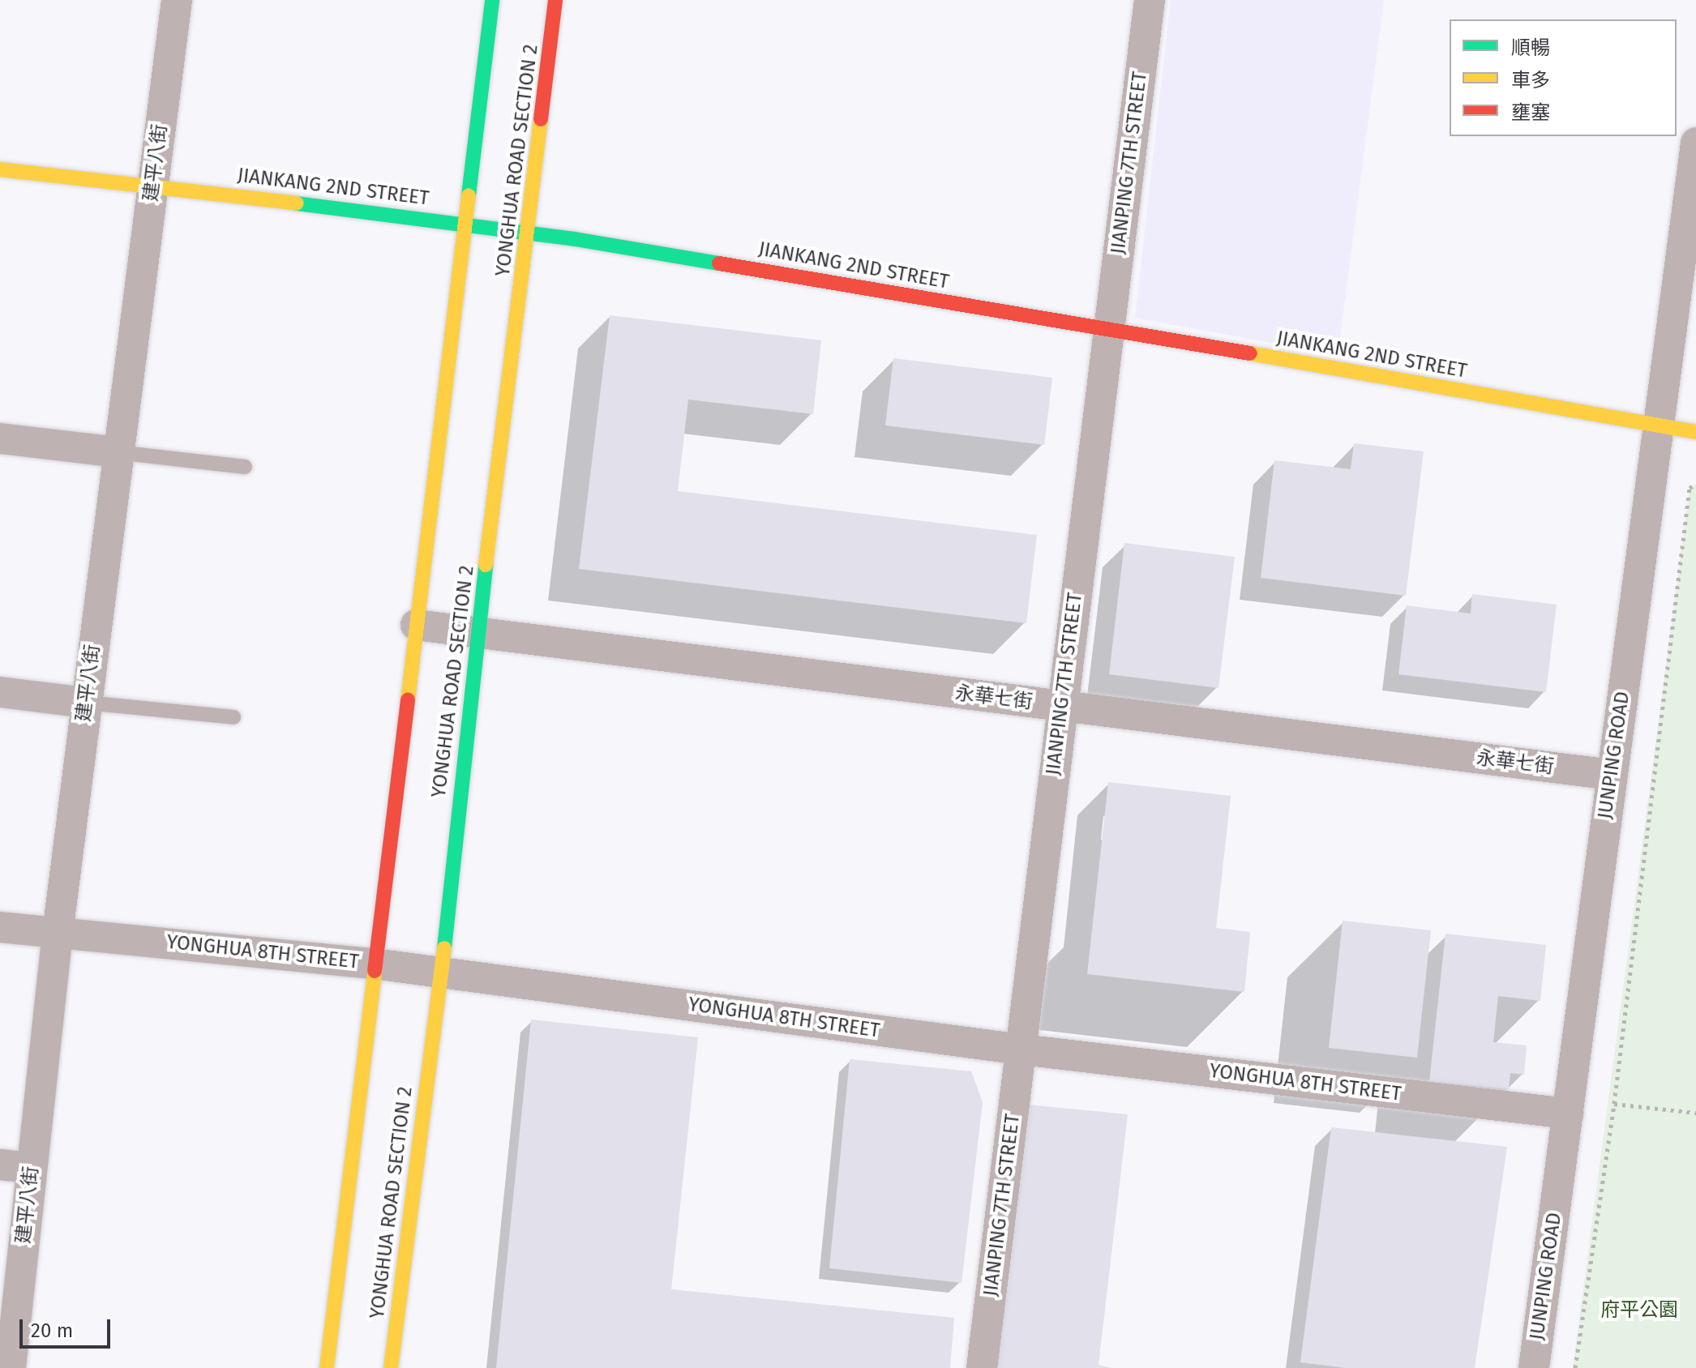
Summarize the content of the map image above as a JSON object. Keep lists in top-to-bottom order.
{
  "streets": {
    "street": [
      "YONGHUA ROAD SECTION 2",
      "建平八街",
      "JIANPING 7TH STREET",
      "JIANKANG 2ND STREET",
      "永華七街",
      "JUNPING ROAD",
      "YONGHUA 8TH STREET"
    ]
  },
  "crossings": [
    ["YONGHUA ROAD SECTION 2", "JIANKANG 2ND STREET"],
    ["YONGHUA ROAD SECTION 2", "永華七街"],
    ["YONGHUA ROAD SECTION 2", "YONGHUA 8TH STREET"],
    ["建平八街", "JIANKANG 2ND STREET"],
    ["建平八街", "YONGHUA 8TH STREET"],
    ["JIANPING 7TH STREET", "JIANKANG 2ND STREET"],
    ["JIANPING 7TH STREET", "永華七街"],
    ["JIANPING 7TH STREET", "YONGHUA 8TH STREET"],
    ["JIANKANG 2ND STREET", "JUNPING ROAD"],
    ["永華七街", "JUNPING ROAD"],
    ["JUNPING ROAD", "YONGHUA 8TH STREET"]
  ],
  "parks": ["府平公園"],
  "legend": ["順暢", "車多", "壅塞"],
  "scale_bar": "20 m"
}
